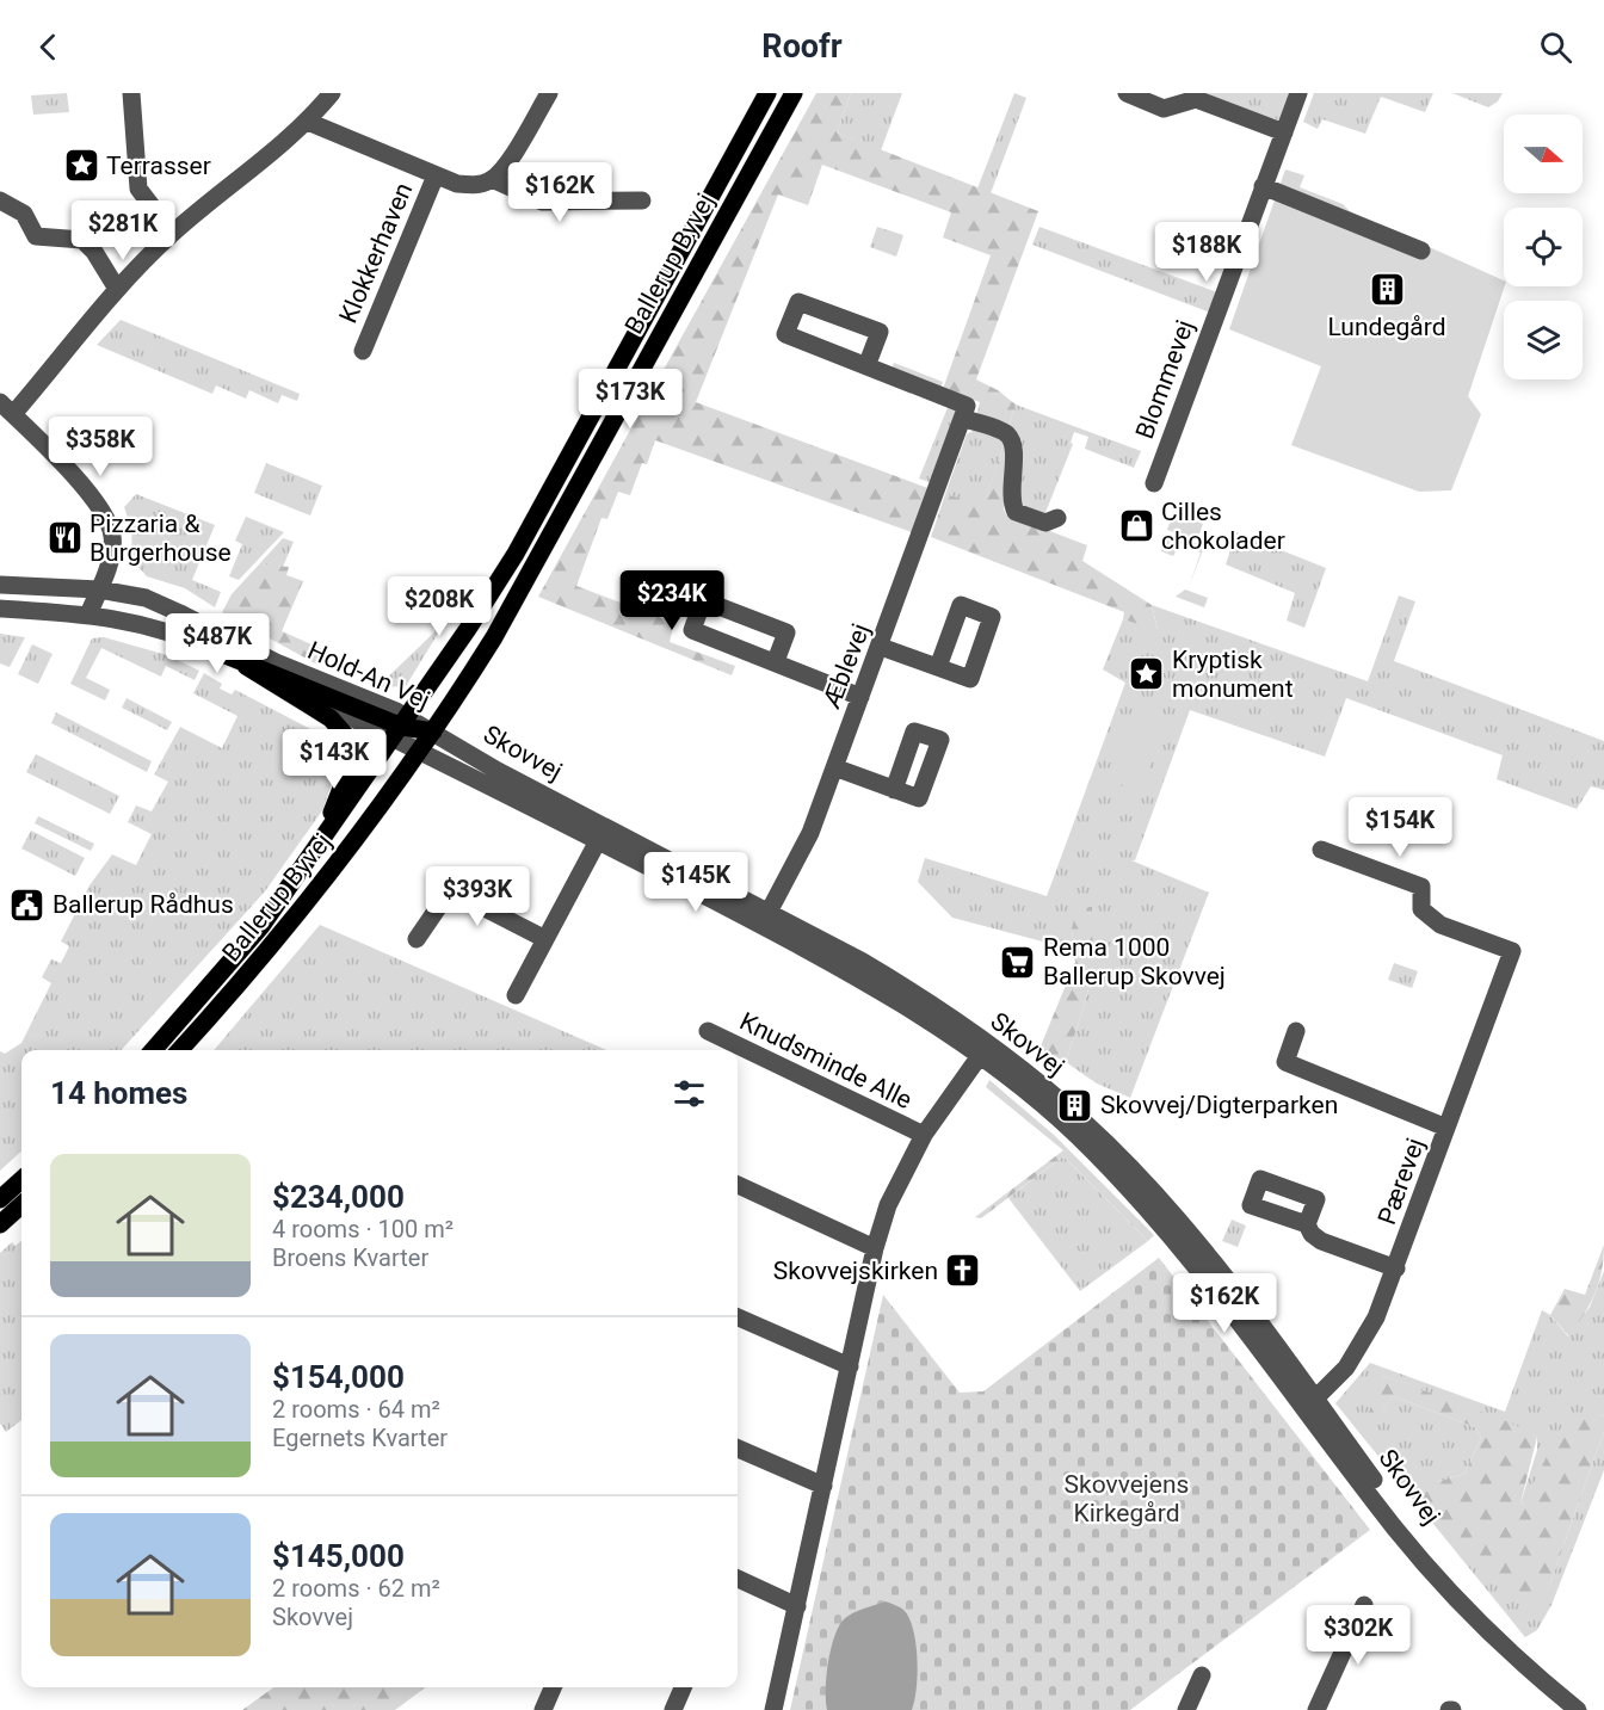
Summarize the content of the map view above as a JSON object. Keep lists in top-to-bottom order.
{
  "streets": {
    "main road": ["Ballerup Byvej"],
    "street": [
      "Klokkerhaven",
      "Blommevej",
      "Æblevej",
      "Hold-An Vej",
      "Skovvej",
      "Knudsminde Alle",
      "Pærevej"
    ]
  },
  "crossings": [
    ["Ballerup Byvej", "Hold-An Vej"],
    ["Ballerup Byvej", "Skovvej"],
    ["Æblevej", "Skovvej"],
    ["Hold-An Vej", "Skovvej"],
    ["Skovvej", "Pærevej"]
  ],
  "parks": ["Skovvejens Kirkegård"],
  "places": {
    "place": ["Terrasser", "Kryptisk monument"],
    "building": ["Lundegård", "Skovvej/Digterparken"],
    "shop": ["Cilles chokolader"],
    "restaurant": ["Pizzaria & Burgerhouse"],
    "public building": ["Ballerup Rådhus"],
    "supermarket": ["Rema 1000 Ballerup Skovvej"],
    "church": ["Skovvejskirken"]
  },
  "north": "right",
  "page": {
    "header": "Roofr",
    "price": [
      "$162K",
      "$281K",
      "$188K",
      "$173K",
      "$358K",
      "$234K",
      "$208K",
      "$487K",
      "$143K",
      "$154K",
      "$145K",
      "$393K",
      "$162K",
      "$302K"
    ],
    "heading": "14 homes",
    "list": [
      {
        "name": "$234,000",
        "note": "4 rooms · 100 m² · Broens Kvarter"
      },
      {
        "name": "$154,000",
        "note": "2 rooms · 64 m² · Egernets Kvarter"
      },
      {
        "name": "$145,000",
        "note": "2 rooms · 62 m² · Skovvej"
      }
    ]
  }
}
